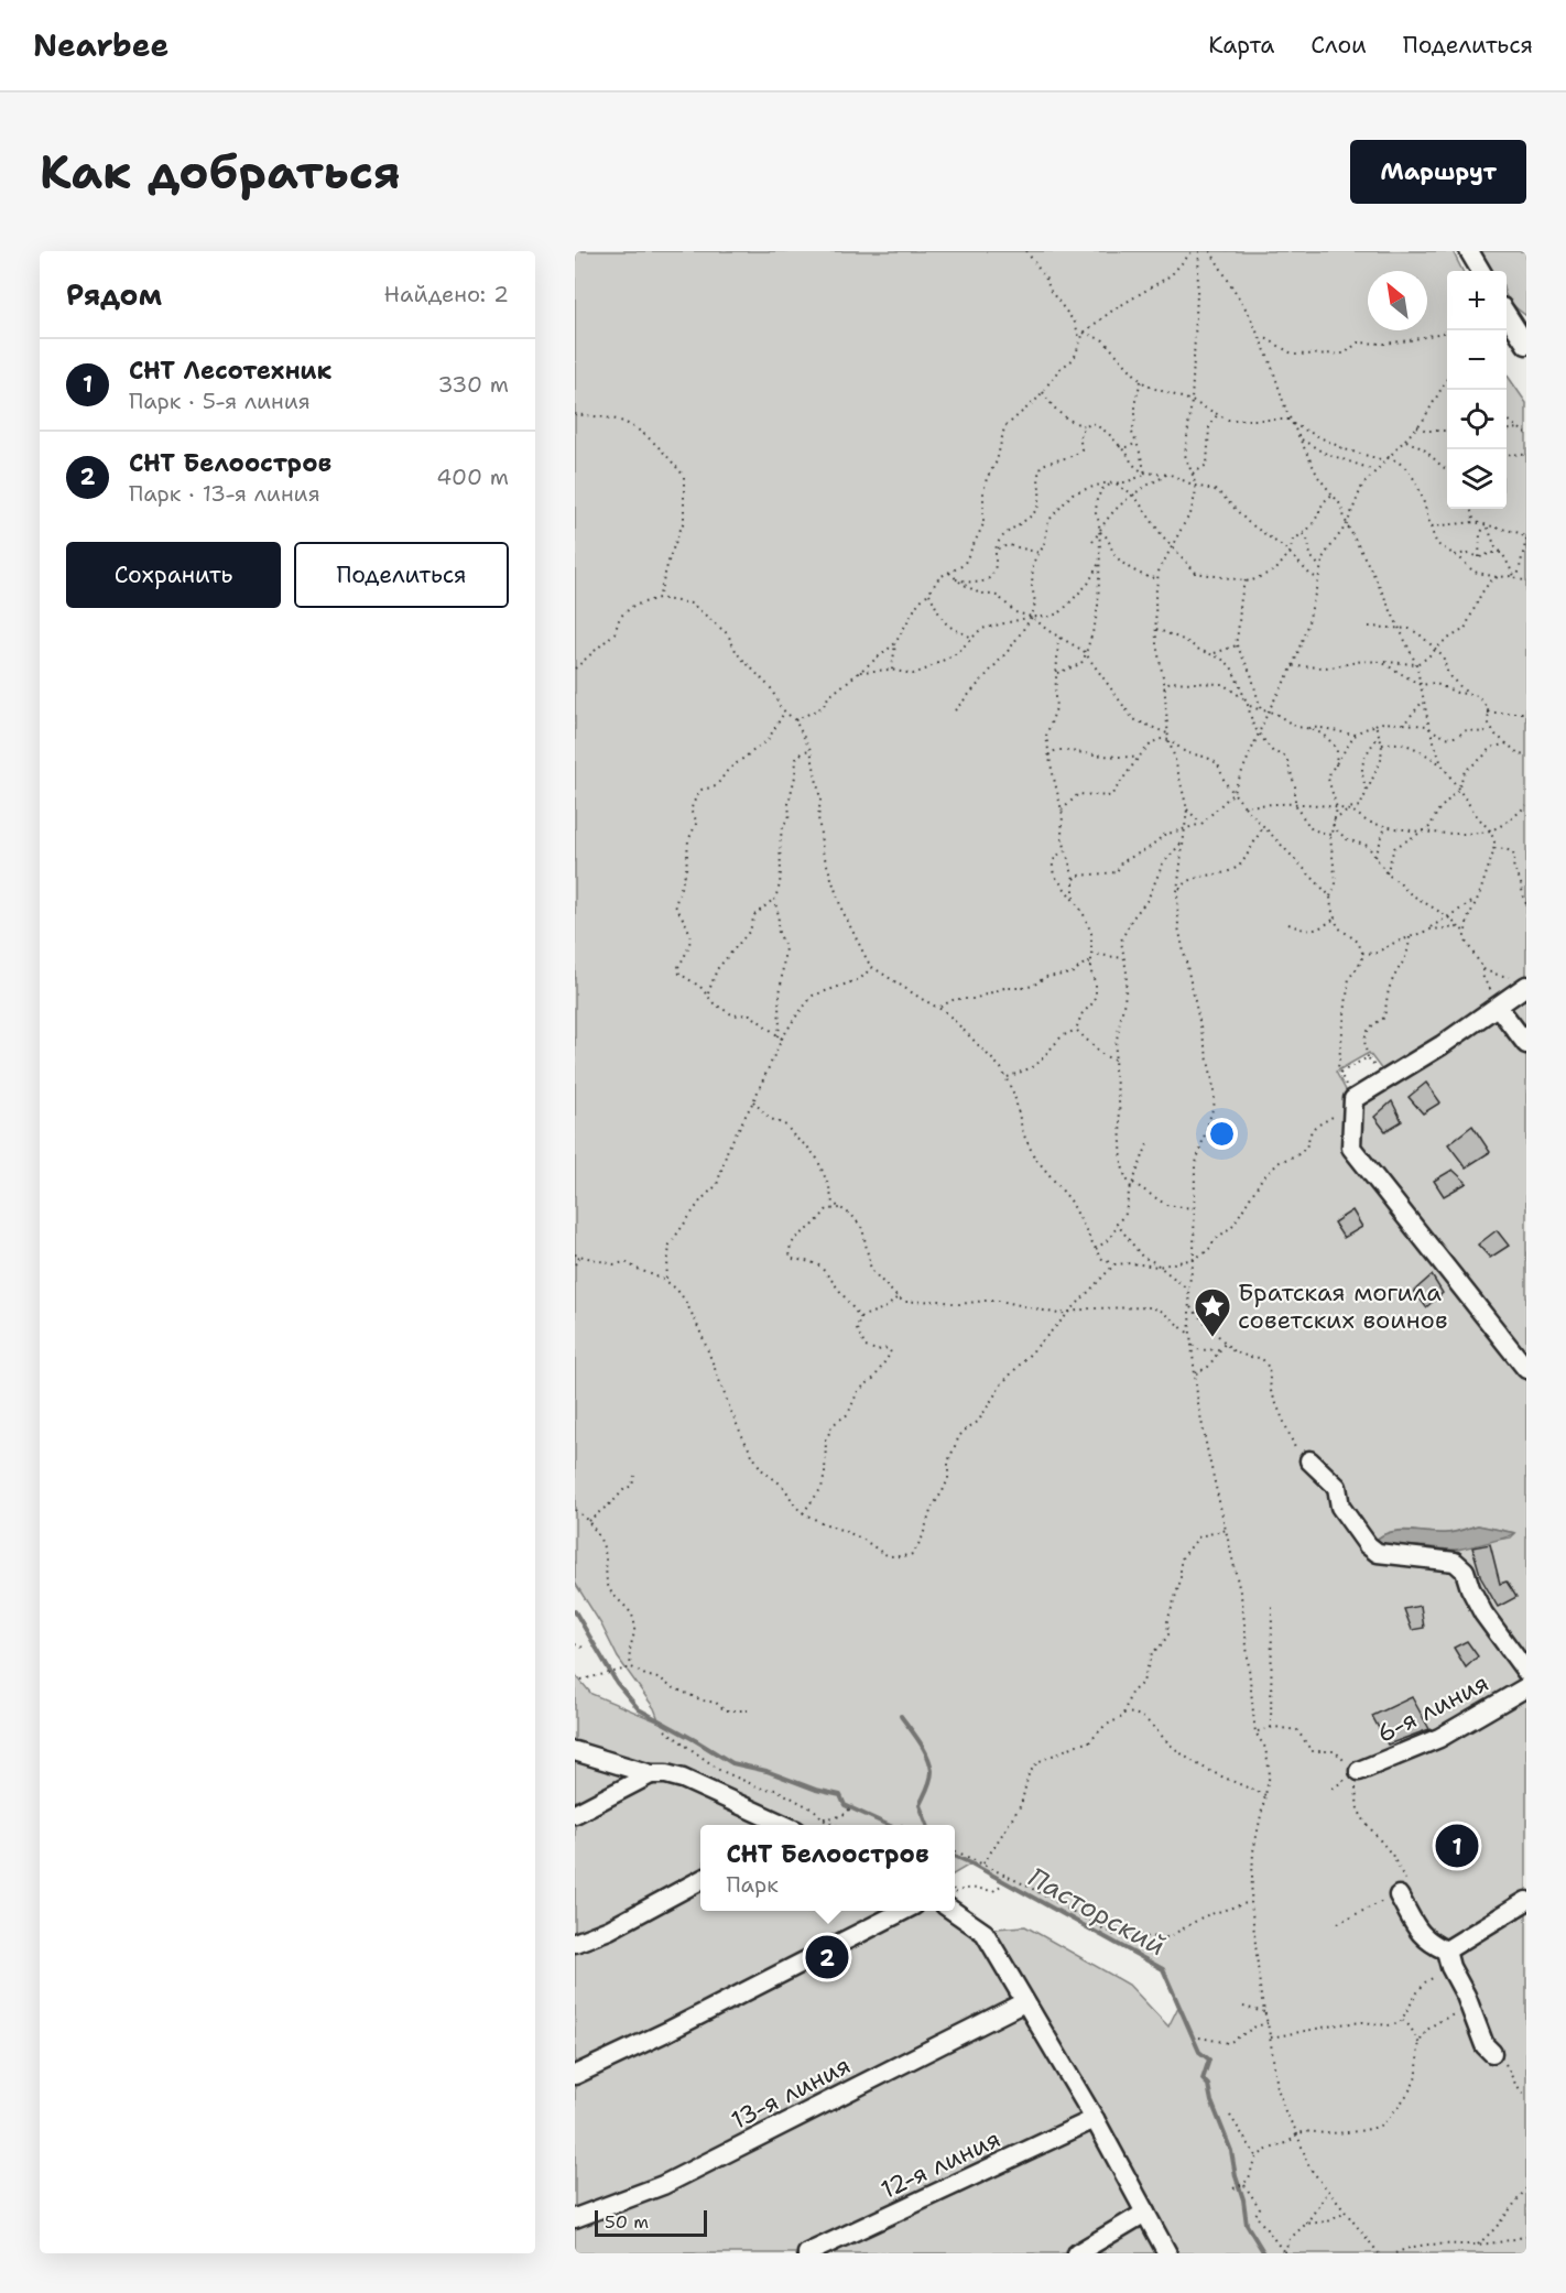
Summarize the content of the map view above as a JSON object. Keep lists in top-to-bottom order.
{
  "streets": {
    "street": ["6-я линия", "13-я линия", "12-я линия"]
  },
  "water": ["Пасторский"],
  "places": {
    "place": ["Братская могила советских воинов"]
  },
  "scale_bar": "50 m",
  "north": "top left",
  "page": {
    "header": "Nearbee",
    "nav": ["Карта", "Слои", "Поделиться"],
    "buttons": [
      "Маршрут",
      ["Сохранить", "Поделиться"]
    ],
    "title": "Как добраться",
    "heading": ["Рядом", "Найдено: 2"],
    "map_buttons": ["+", "−"],
    "list": [
      {
        "mark": "1",
        "name": "СНТ Лесотехник",
        "note": "Парк · 5-я линия",
        "value": "330 m"
      },
      {
        "mark": "2",
        "name": "СНТ Белоостров",
        "note": "Парк · 13-я линия",
        "value": "400 m"
      }
    ],
    "pins": ["1", "2"],
    "popup": ["СНТ Белоостров", "Парк"],
    "scale": "50 m"
  }
}
